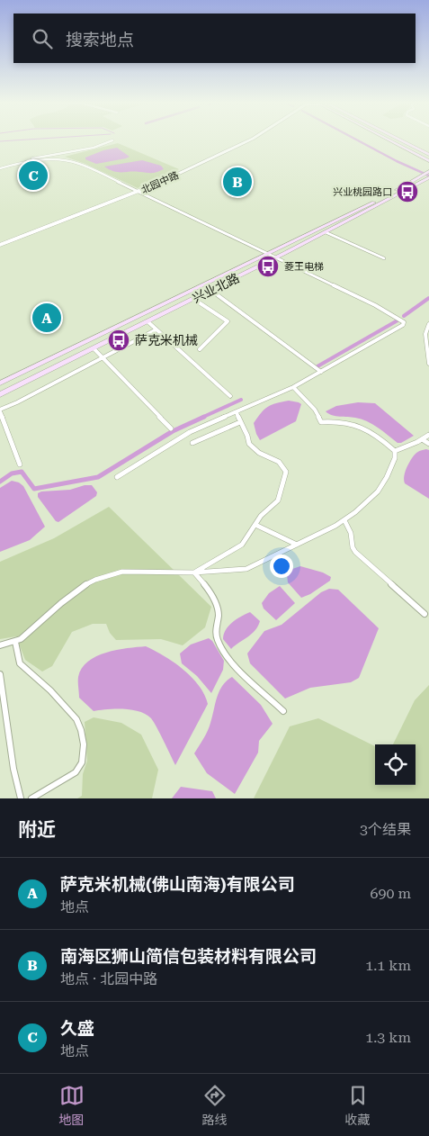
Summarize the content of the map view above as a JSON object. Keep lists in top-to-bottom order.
{
  "streets": {
    "main road": ["兴业北路"],
    "street": ["北园中路"]
  },
  "places": {
    "bus stop": ["兴业桃园路口", "菱王电梯", "萨克米机械"]
  },
  "page": {
    "search": "搜索地点",
    "pins": ["C", "B", "A"],
    "heading": ["附近", "3个结果"],
    "list": [
      {
        "mark": "A",
        "name": "萨克米机械(佛山南海)有限公司",
        "note": "地点",
        "value": "690 m"
      },
      {
        "mark": "B",
        "name": "南海区狮山简信包装材料有限公司",
        "note": "地点 · 北园中路",
        "value": "1.1 km"
      },
      {
        "mark": "C",
        "name": "久盛",
        "note": "地点",
        "value": "1.3 km"
      }
    ],
    "nav": ["地图", "路线", "收藏"]
  }
}
